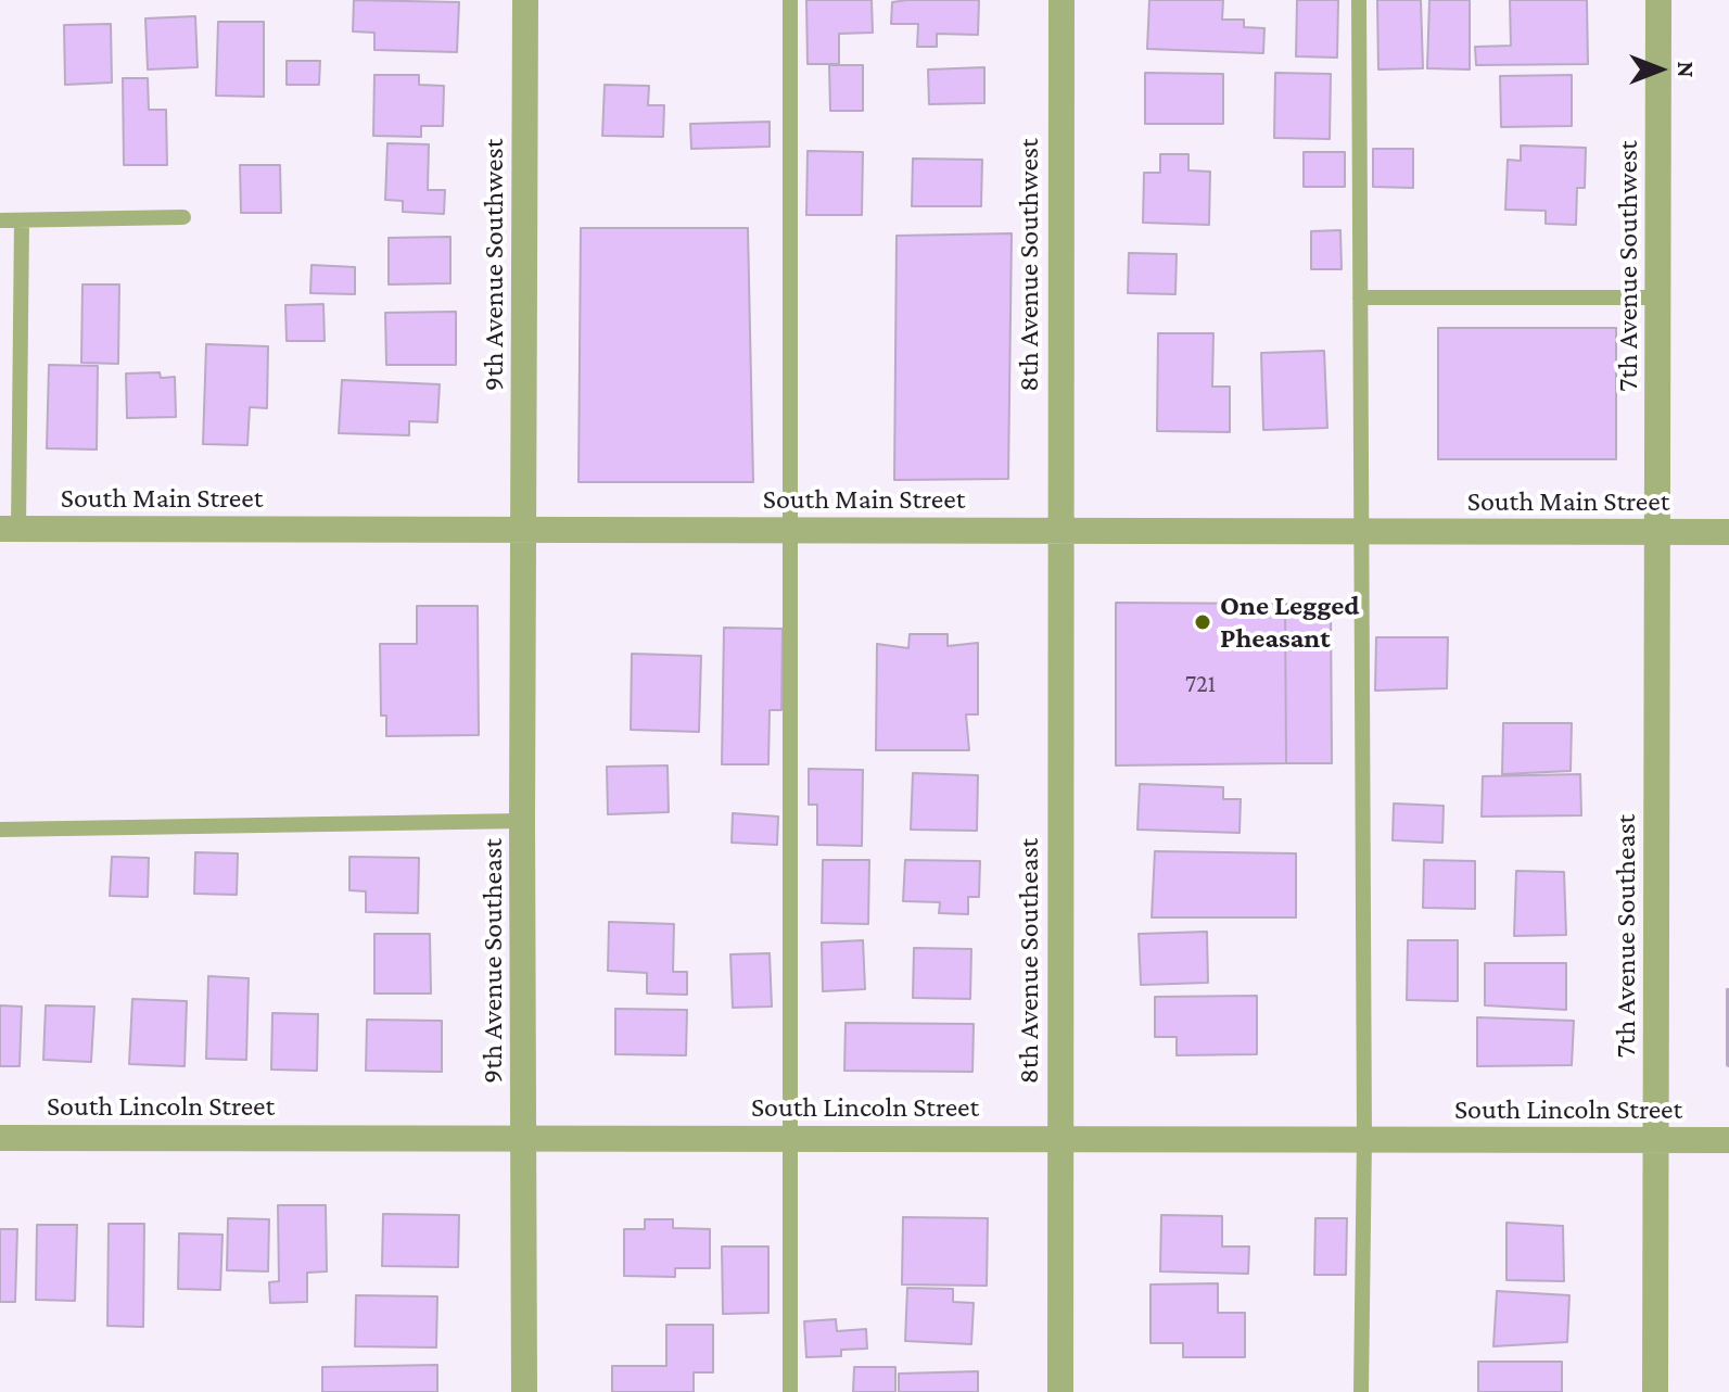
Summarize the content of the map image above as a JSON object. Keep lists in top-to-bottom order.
{
  "streets": {
    "street": [
      "9th Avenue Southwest",
      "8th Avenue Southwest",
      "7th Avenue Southwest",
      "South Main Street",
      "7th Avenue Southeast",
      "9th Avenue Southeast",
      "8th Avenue Southeast",
      "South Lincoln Street"
    ]
  },
  "crossings": [
    ["9th Avenue Southwest", "South Main Street"],
    ["9th Avenue Southwest", "9th Avenue Southeast"],
    ["8th Avenue Southwest", "South Main Street"],
    ["8th Avenue Southwest", "8th Avenue Southeast"],
    ["7th Avenue Southwest", "South Main Street"],
    ["7th Avenue Southwest", "7th Avenue Southeast"],
    ["South Main Street", "7th Avenue Southeast"],
    ["South Main Street", "9th Avenue Southeast"],
    ["South Main Street", "8th Avenue Southeast"],
    ["7th Avenue Southeast", "South Lincoln Street"],
    ["9th Avenue Southeast", "South Lincoln Street"],
    ["8th Avenue Southeast", "South Lincoln Street"]
  ],
  "places": ["One Legged Pheasant"],
  "house_numbers": ["721"],
  "north": "right"
}
